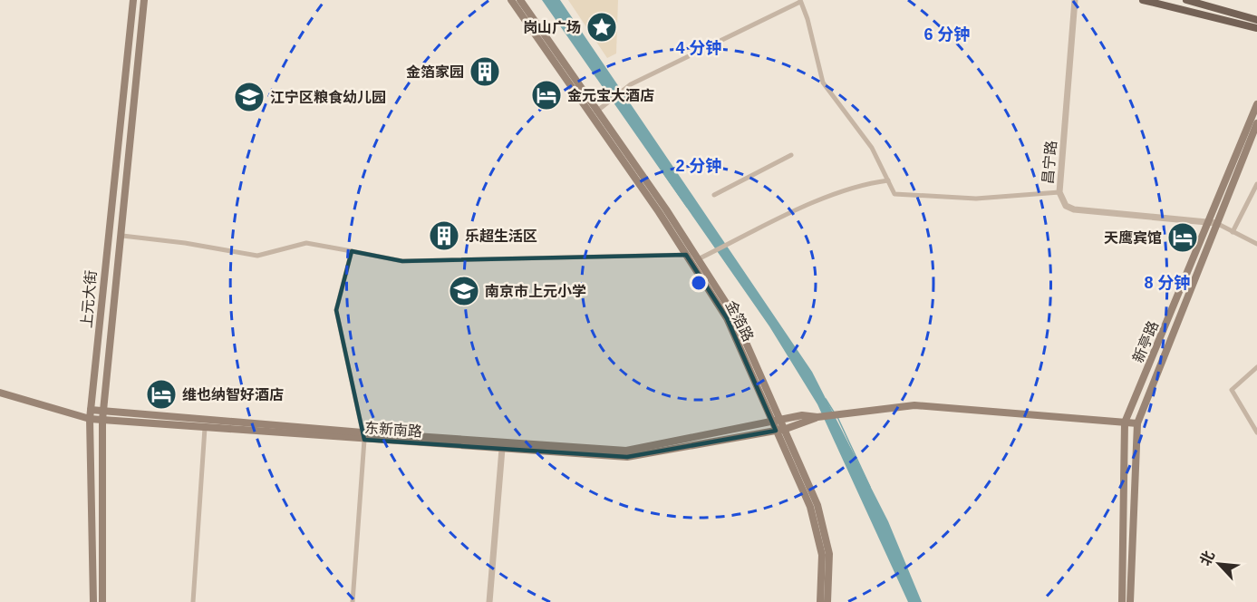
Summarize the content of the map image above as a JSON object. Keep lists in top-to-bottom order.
{
  "streets": {
    "main road": [
      "上元大街",
      "金箔路",
      "新亭路",
      "东新南路"
    ],
    "street": ["昌宁路"]
  },
  "crossings": [
    ["昌宁路", "新亭路"],
    ["上元大街", "东新南路"],
    ["金箔路", "东新南路"],
    ["新亭路", "东新南路"]
  ],
  "places": {
    "place": ["岗山广场"],
    "building": ["金箔家园", "乐超生活区"],
    "hotel": ["金元宝大酒店", "天鹰宾馆", "维也纳智好酒店"],
    "school or university": ["江宁区粮食幼儿园", "南京市上元小学"]
  },
  "north": "top left",
  "rings": [
    "6 分钟",
    "4 分钟",
    "2 分钟",
    "8 分钟"
  ]
}
